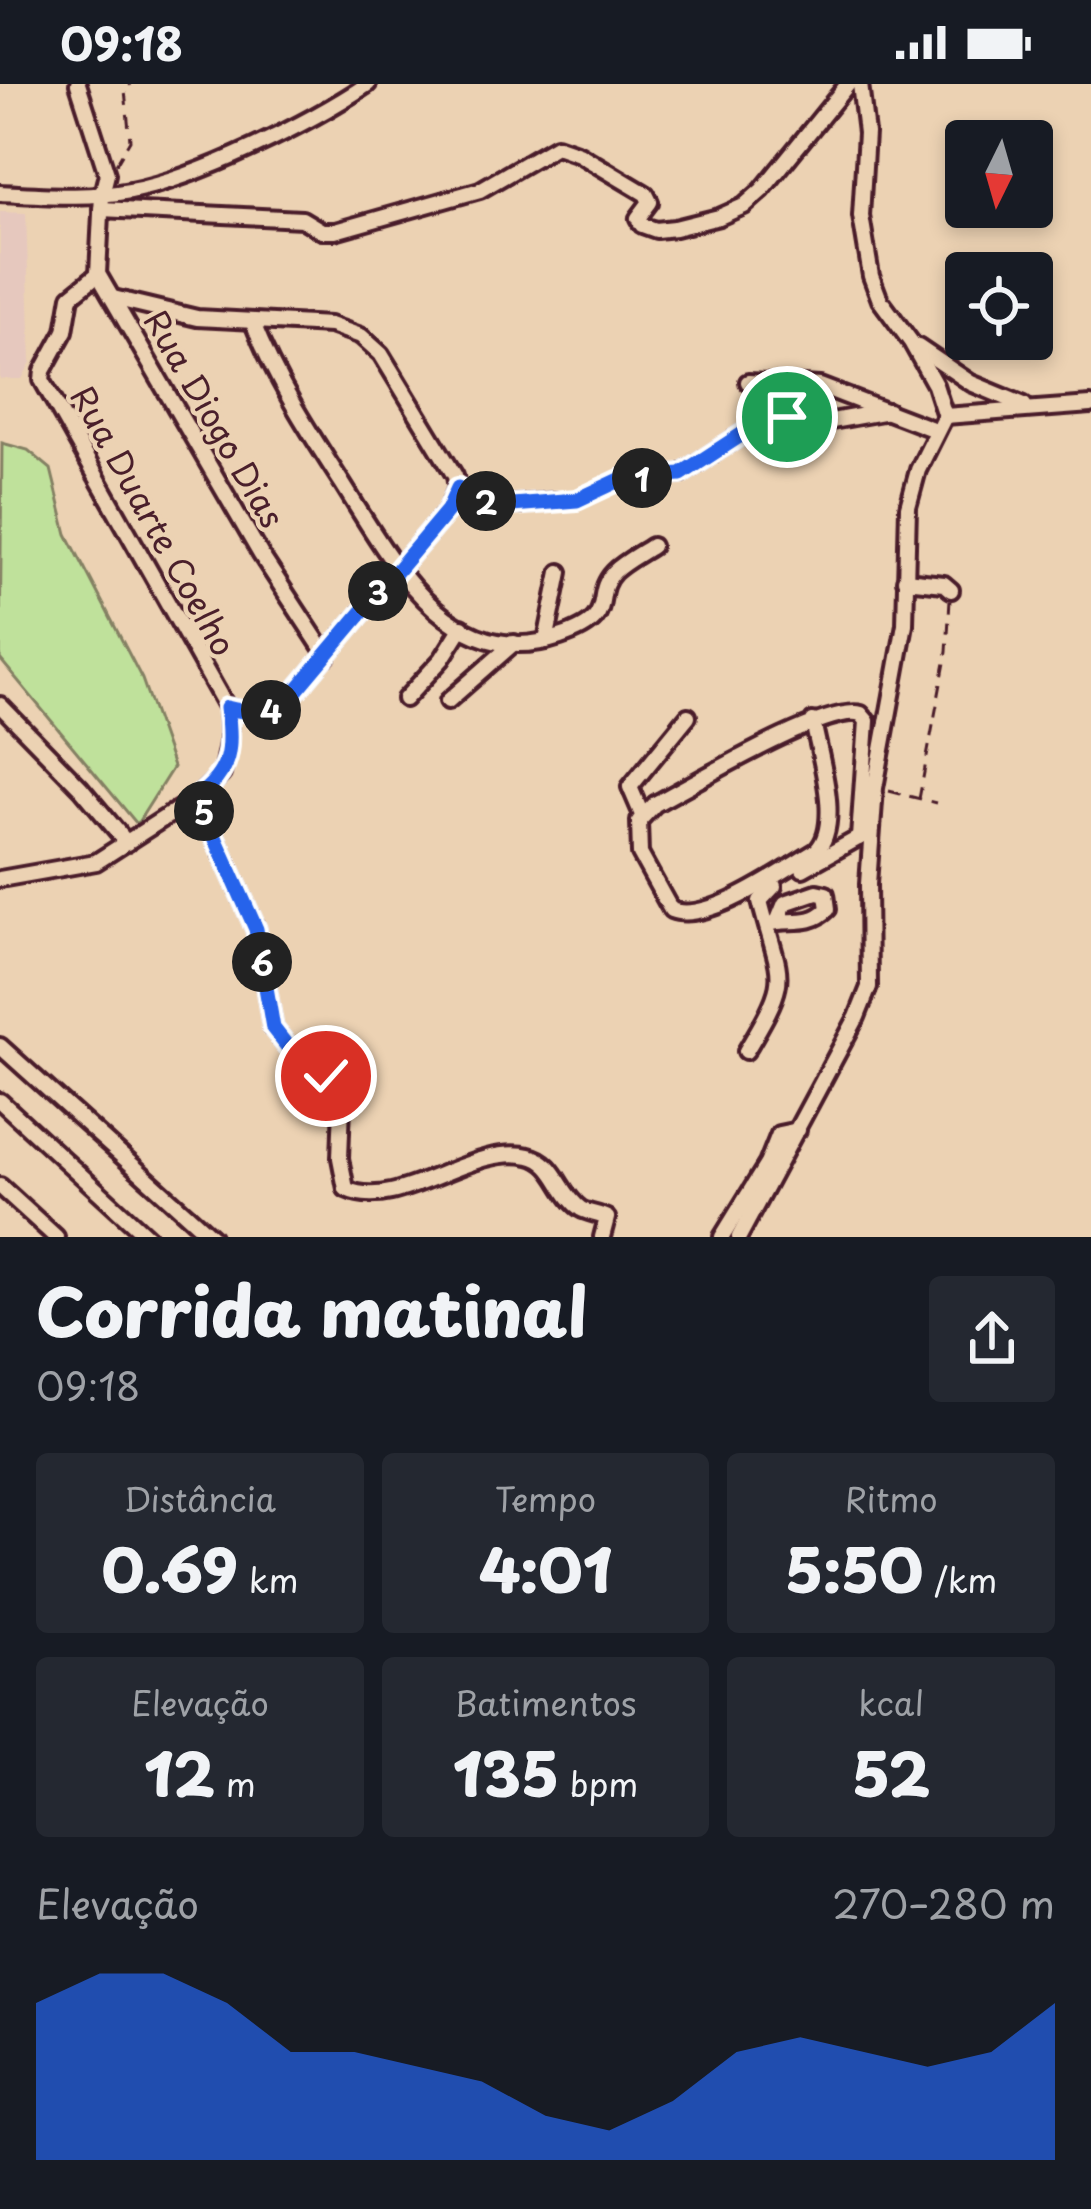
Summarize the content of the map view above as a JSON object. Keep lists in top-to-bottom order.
{
  "streets": {
    "street": ["Rua Diogo Dias", "Rua Duarte Coelho"]
  },
  "crossings": [
    ["Rua Diogo Dias", "Rua Duarte Coelho"]
  ],
  "north": "bottom",
  "page": {
    "status": "09:18",
    "pins": [
      "1",
      "2",
      "3",
      "4",
      "5",
      "6"
    ],
    "heading": ["Corrida matinal", "09:18"],
    "stats": [
      ["Distância", "0.69 km"],
      ["Tempo", "4:01"],
      ["Ritmo", "5:50 /km"],
      ["Elevação", "12 m"],
      ["Batimentos", "135 bpm"],
      ["kcal", "52"]
    ],
    "chart": ["Elevação", "270–280 m"]
  }
}
